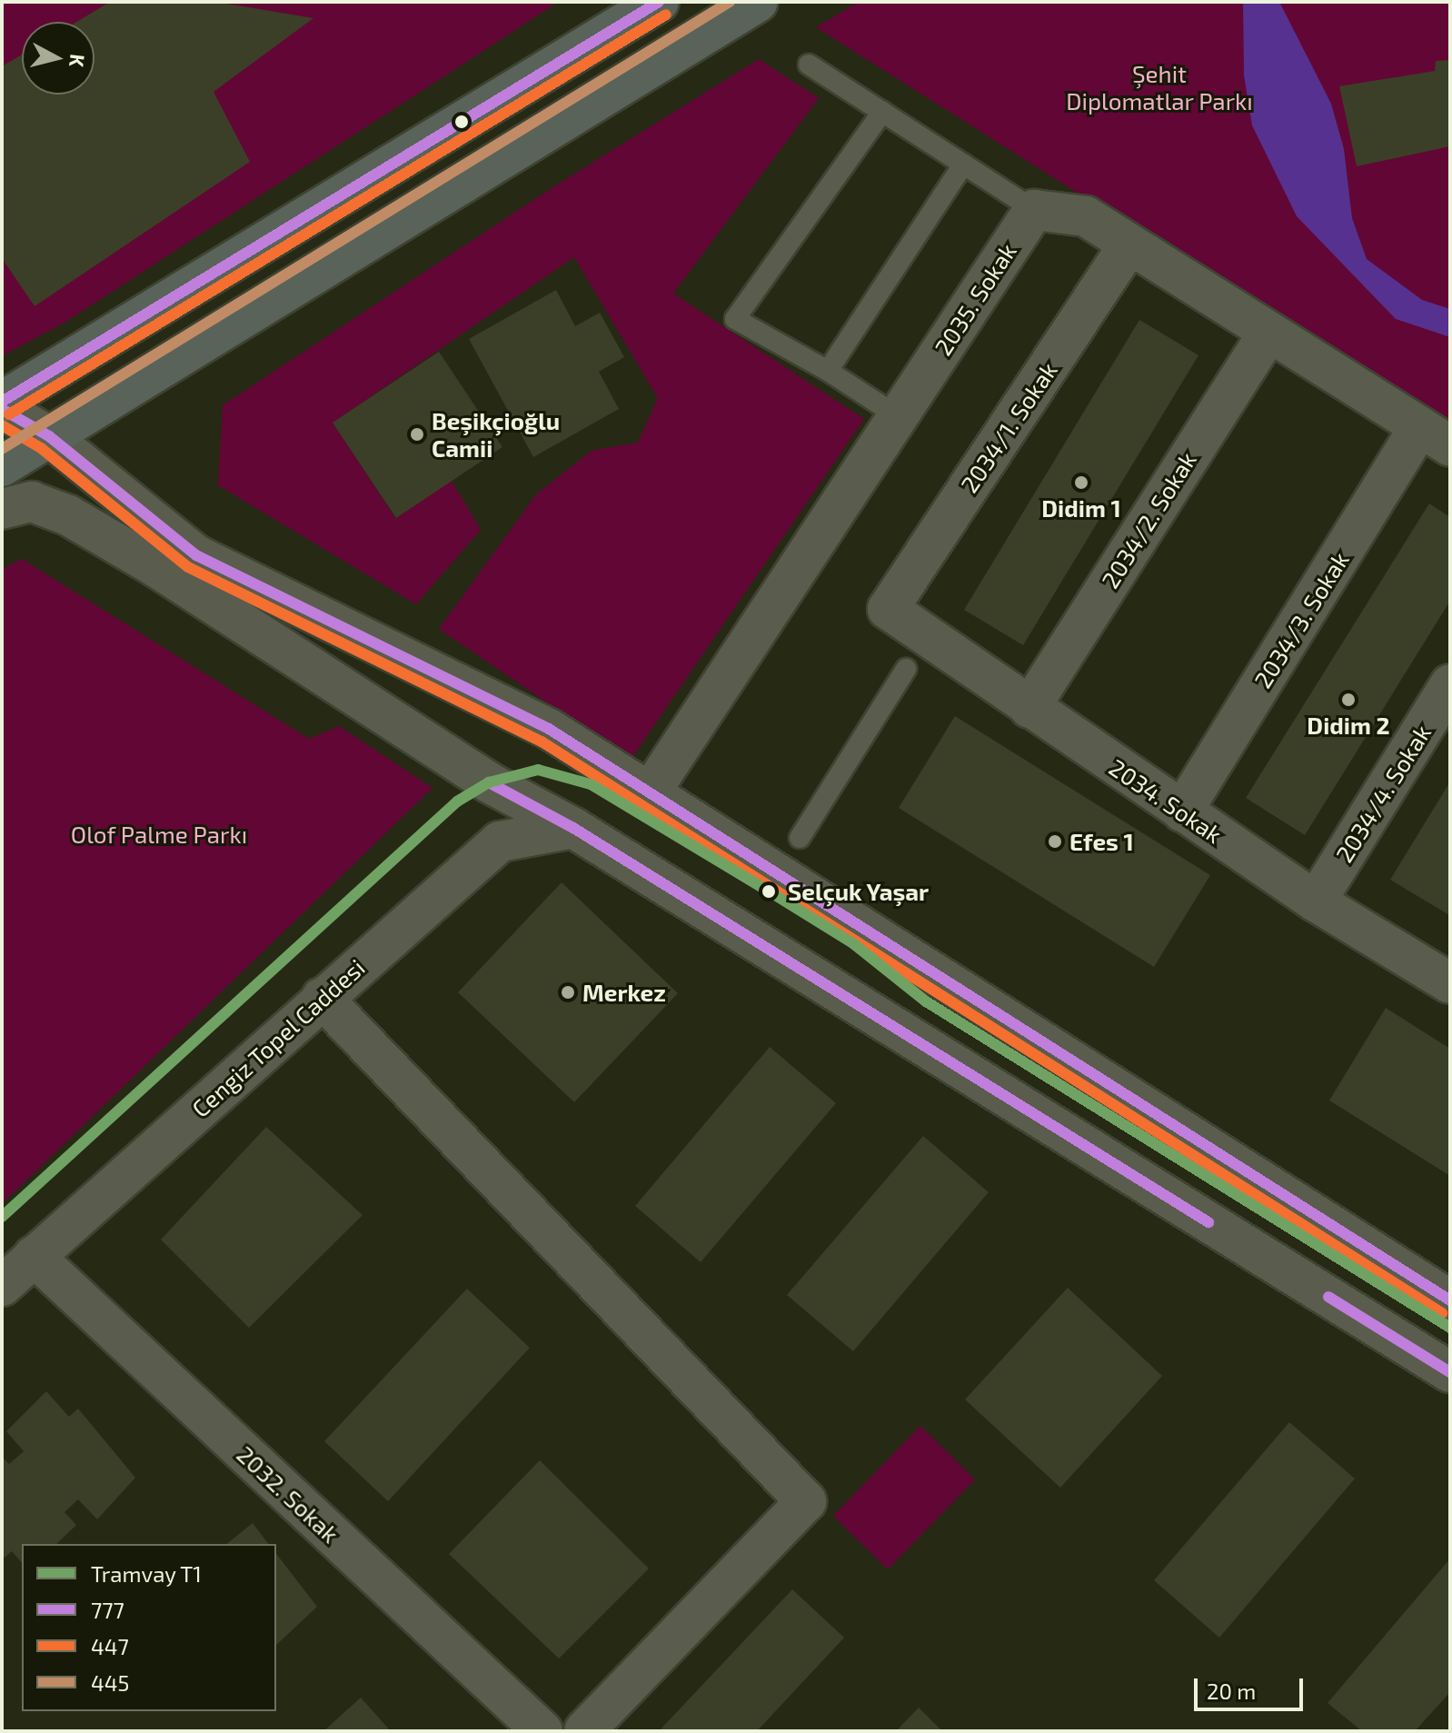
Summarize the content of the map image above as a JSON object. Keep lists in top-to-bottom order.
{
  "streets": {
    "street": [
      "2035. Sokak",
      "2034/1. Sokak",
      "2034/2. Sokak",
      "2034/3. Sokak",
      "2034/4. Sokak",
      "2034. Sokak",
      "Cengiz Topel Caddesi",
      "2032. Sokak"
    ]
  },
  "crossings": [
    ["2034/1. Sokak", "2034. Sokak"],
    ["2034/2. Sokak", "2034. Sokak"],
    ["2034/3. Sokak", "2034. Sokak"],
    ["2034/4. Sokak", "2034. Sokak"],
    ["Cengiz Topel Caddesi", "2032. Sokak"]
  ],
  "parks": ["Şehit Diplomatlar Parkı", "Olof Palme Parkı"],
  "places": [
    "Beşikçioğlu Camii",
    "Didim 1",
    "Didim 2",
    "Efes 1",
    "Selçuk Yaşar",
    "Merkez"
  ],
  "lines": [
    "transit line 777",
    "transit line 445",
    "transit line 447",
    "tram line T1"
  ],
  "legend": [
    "Tramvay T1",
    "777",
    "447",
    "445"
  ],
  "scale_bar": "20 m",
  "north": "right"
}
